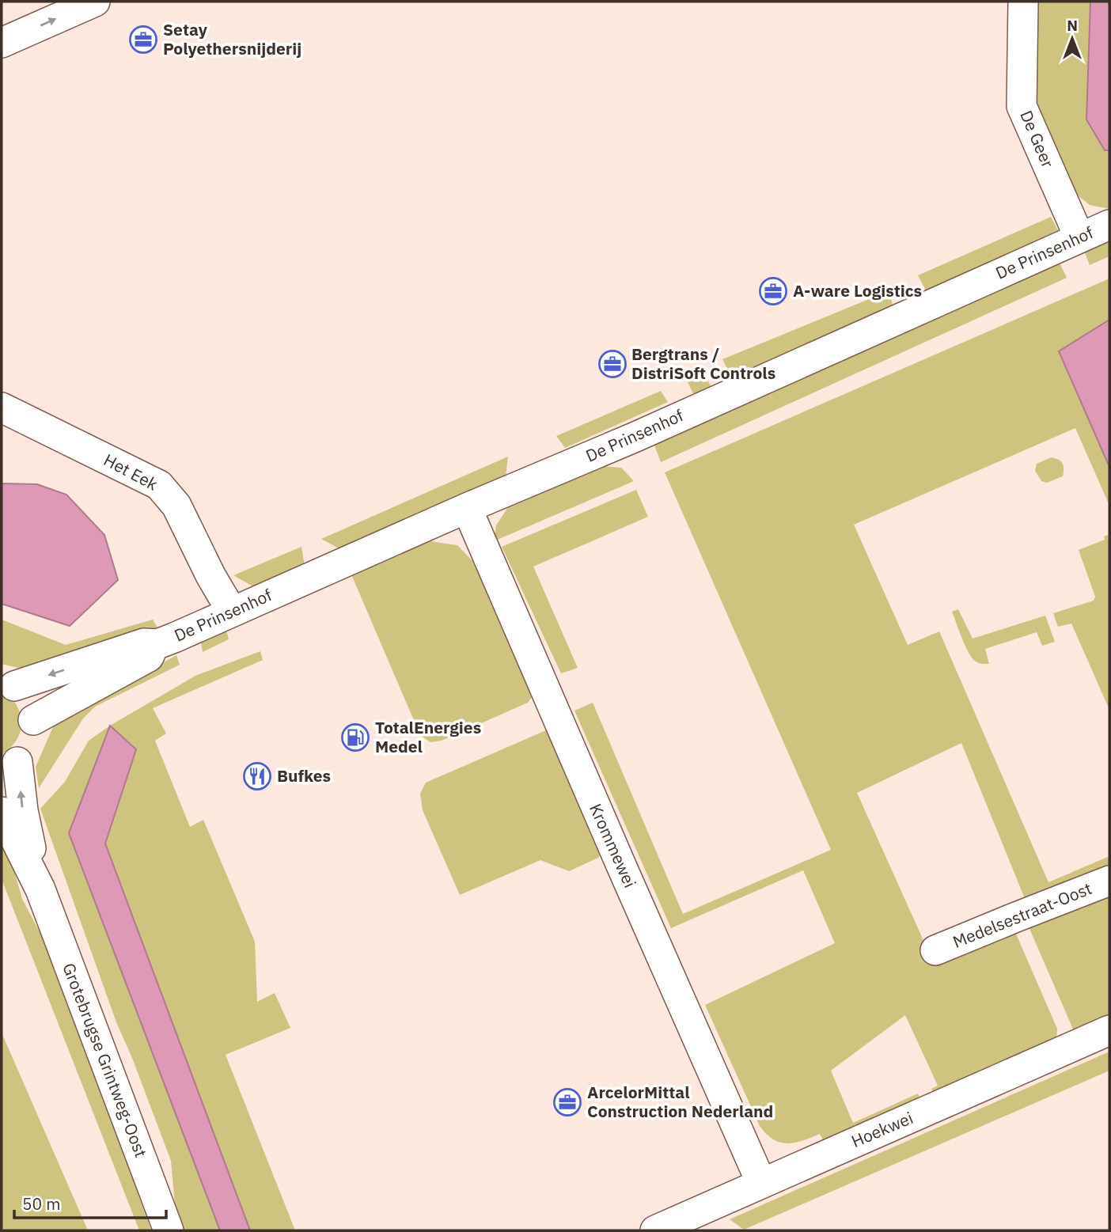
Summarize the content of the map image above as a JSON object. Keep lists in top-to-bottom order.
{
  "streets": {
    "street": [
      "De Geer",
      "De Prinsenhof",
      "Het Eek",
      "Krommewei",
      "Medelsestraat-Oost",
      "Grotebrugse Grintweg-Oost",
      "Hoekwei"
    ]
  },
  "crossings": [
    ["De Geer", "De Prinsenhof"],
    ["De Prinsenhof", "Het Eek"],
    ["De Prinsenhof", "Krommewei"],
    ["Krommewei", "Hoekwei"]
  ],
  "places": {
    "office": [
      "Setay Polyethersnijderij",
      "A-ware Logistics",
      "Bergtrans / DistriSoft Controls",
      "ArcelorMittal Construction Nederland"
    ],
    "fuel station": ["TotalEnergies Medel"],
    "restaurant": ["Bufkes"]
  },
  "scale_bar": "50 m",
  "north": "top"
}
